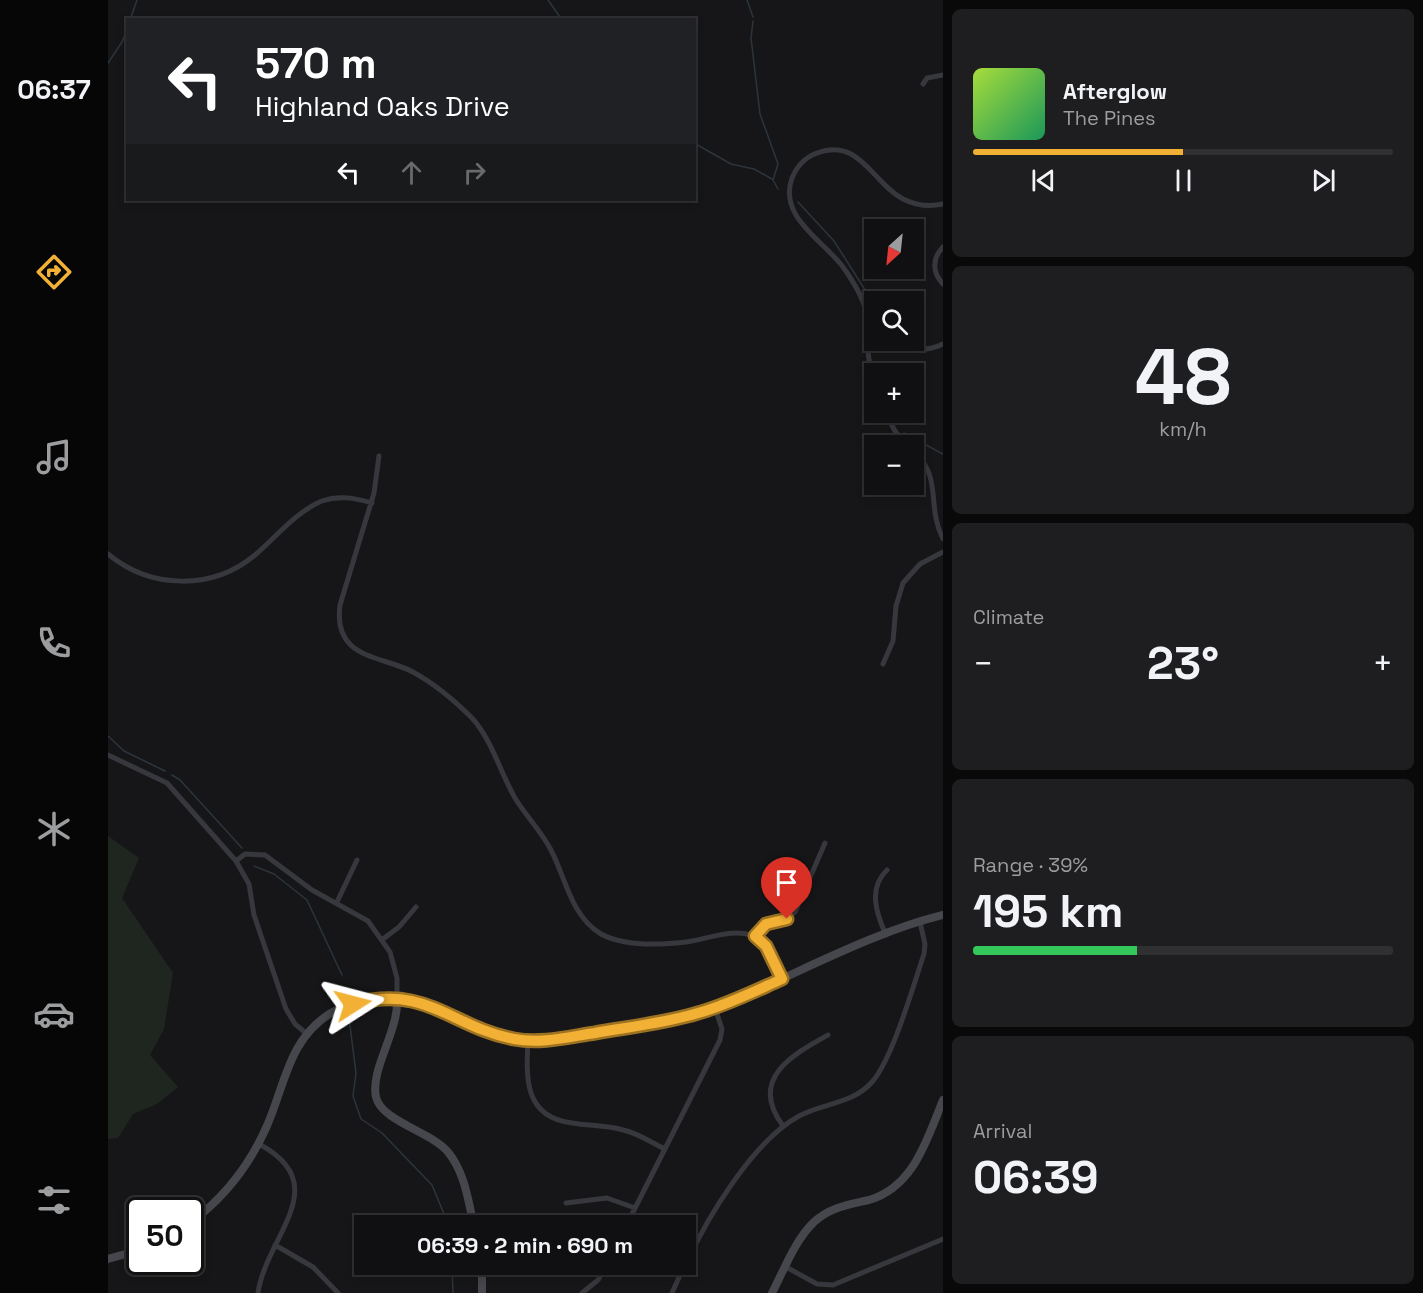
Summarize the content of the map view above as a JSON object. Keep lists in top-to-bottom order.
{
  "north": "bottom left",
  "page": {
    "tabs": "06:37",
    "turn": ["570 m", "Highland Oaks Drive"],
    "song": ["Afterglow", "The Pines"],
    "map_buttons": ["+", "−"],
    "tile": [
      ["48", "km/h"],
      "Climate",
      ["Range · 39%", "195 km"],
      ["Arrival", "06:39"]
    ],
    "heat": ["−", "23°", "+"],
    "limit": "50",
    "trip": "06:39 · 2 min · 690 m"
  }
}
